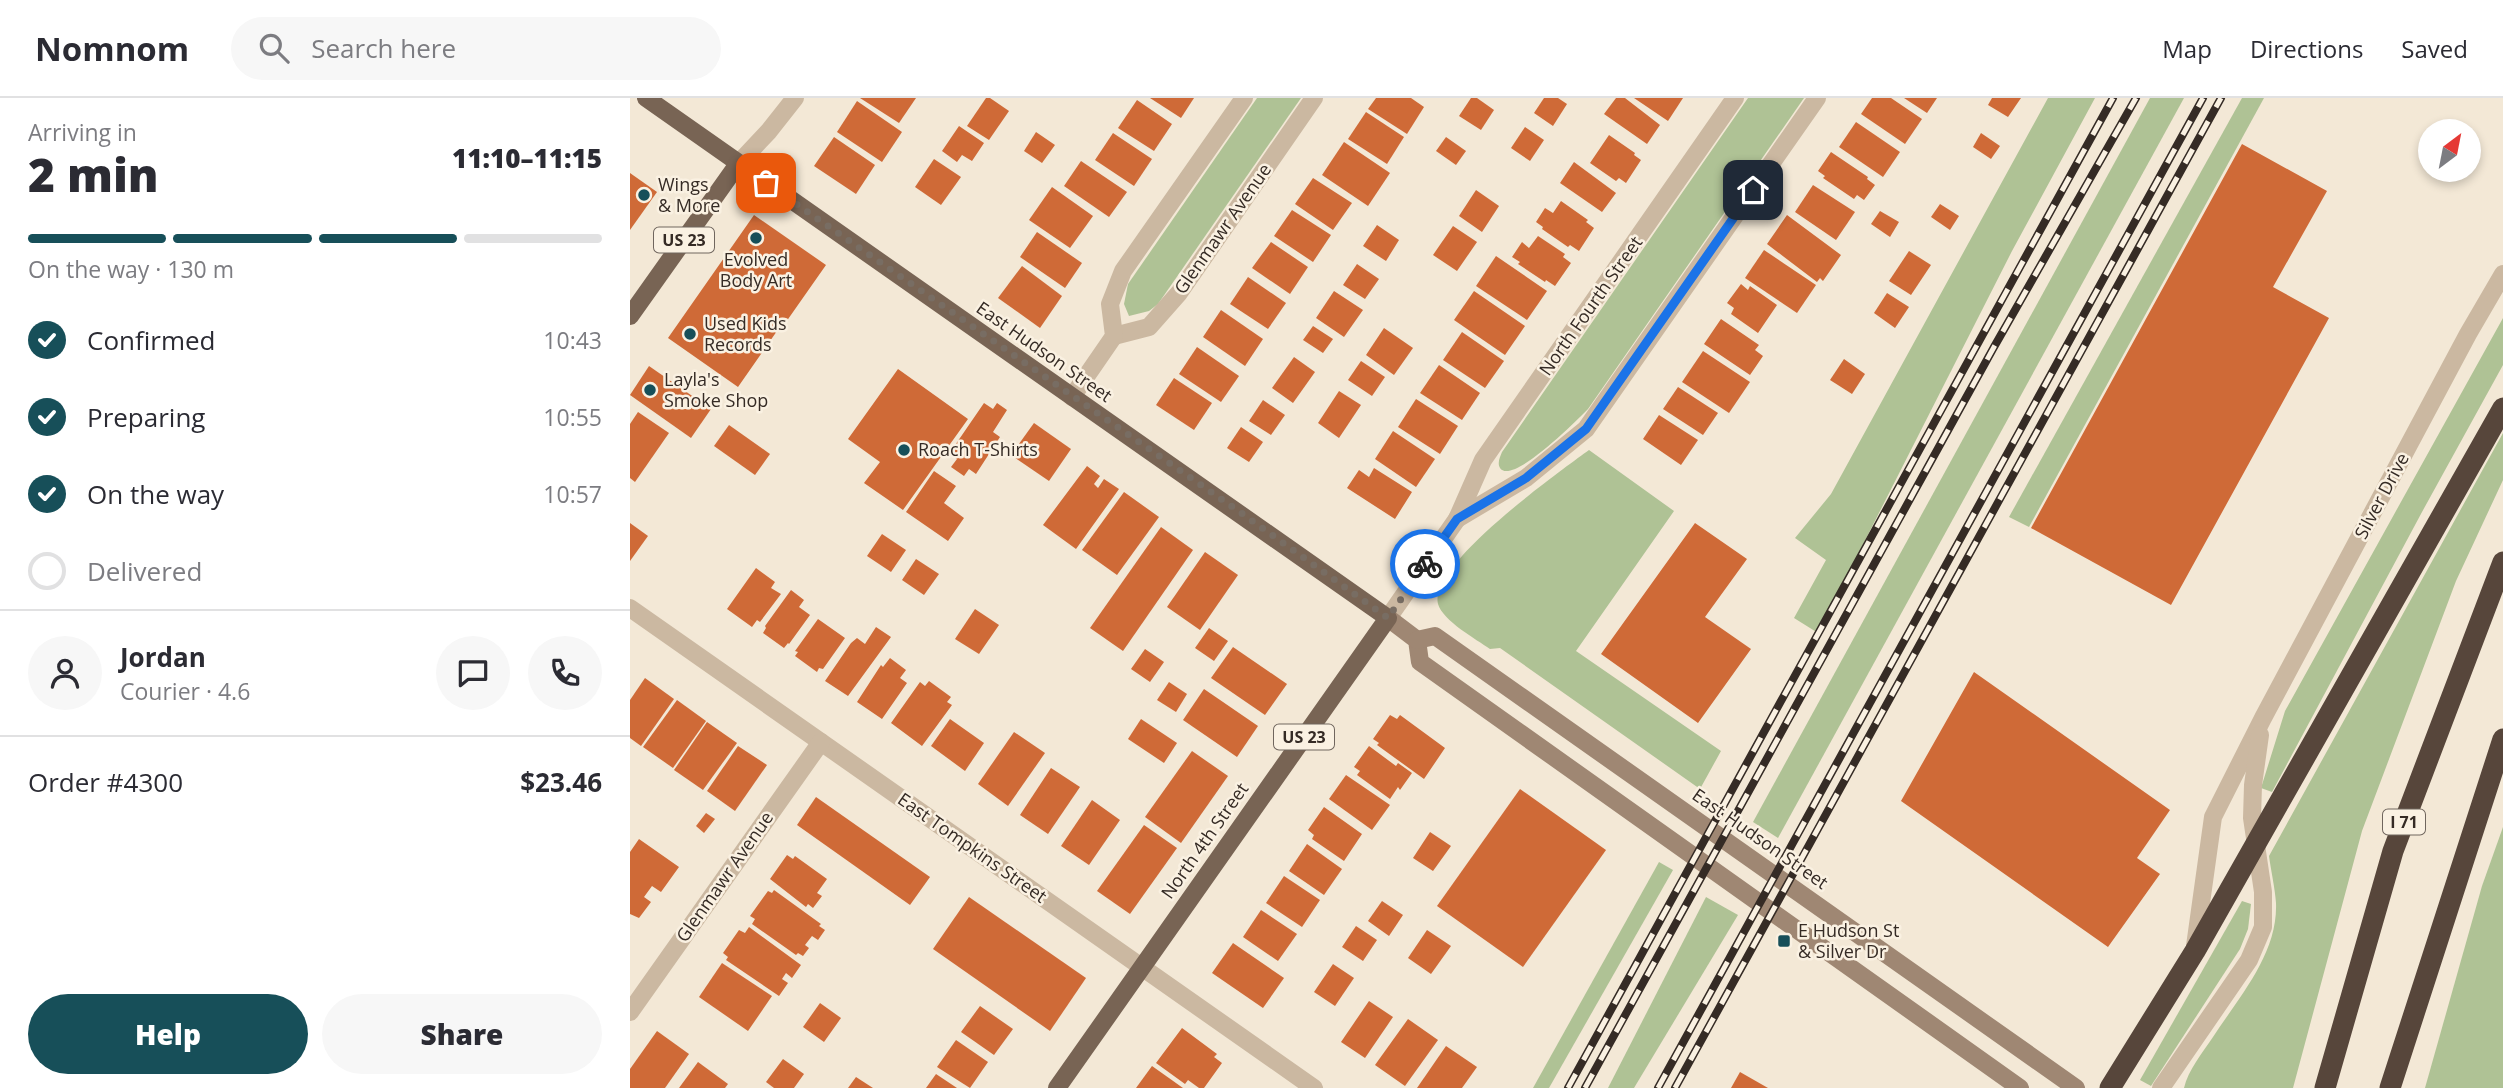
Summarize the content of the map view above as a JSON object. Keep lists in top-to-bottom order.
{
  "streets": {
    "highway": ["I 71"],
    "main road": ["US 23", "East Hudson Street", "North 4th Street"],
    "street": [
      "Glenmawr Avenue",
      "North Fourth Street",
      "Silver Drive",
      "East Tompkins Street"
    ]
  },
  "crossings": [
    ["Glenmawr Avenue", "East Tompkins Street"],
    ["US 23", "East Hudson Street"],
    ["North Fourth Street", "East Hudson Street"],
    ["North Fourth Street", "North 4th Street"],
    ["East Hudson Street", "North 4th Street"],
    ["North 4th Street", "East Tompkins Street"]
  ],
  "places": {
    "other": [
      "Wings & More",
      "Evolved Body Art",
      "Used Kids Records",
      "Layla's Smoke Shop",
      "Roach T-Shirts"
    ],
    "transit": ["E Hudson St & Silver Dr"]
  },
  "north": "top right",
  "page": {
    "header": "Nomnom",
    "search": "Search here",
    "nav": ["Map", "Directions", "Saved"],
    "heading": ["2 min", "Arriving in", "11:10–11:15"],
    "panel": [
      "Jordan",
      "Courier · 4.6",
      "Order #4300",
      "$23.46"
    ],
    "bar": "On the way · 130 m",
    "list": [
      ["Confirmed", "10:43"],
      ["Preparing", "10:55"],
      ["On the way", "10:57"],
      "Delivered"
    ],
    "buttons": ["Help", "Share"]
  }
}
